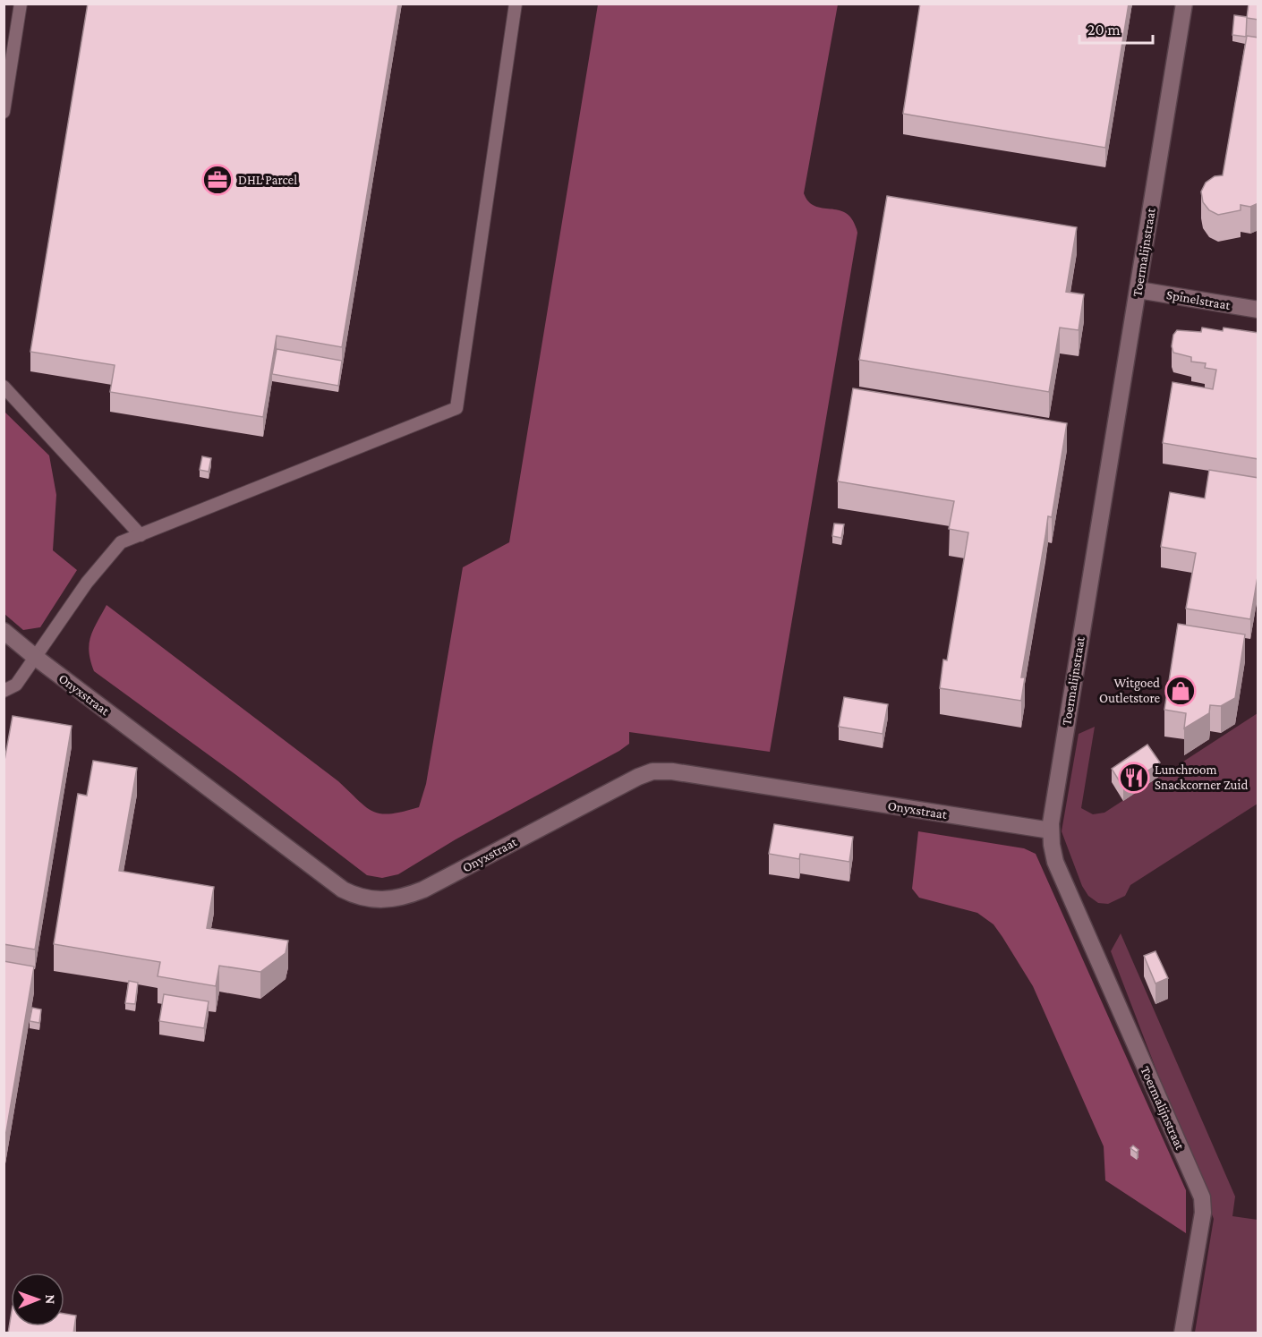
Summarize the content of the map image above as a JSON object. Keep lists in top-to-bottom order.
{
  "streets": {
    "street": ["Toermalijnstraat", "Spinelstraat", "Onyxstraat"]
  },
  "crossings": [
    ["Toermalijnstraat", "Spinelstraat"],
    ["Toermalijnstraat", "Onyxstraat"]
  ],
  "places": {
    "office": ["DHL Parcel"],
    "shop": ["Witgoed Outletstore"],
    "restaurant": ["Lunchroom Snackcorner Zuid"]
  },
  "scale_bar": "20 m",
  "north": "right"
}
